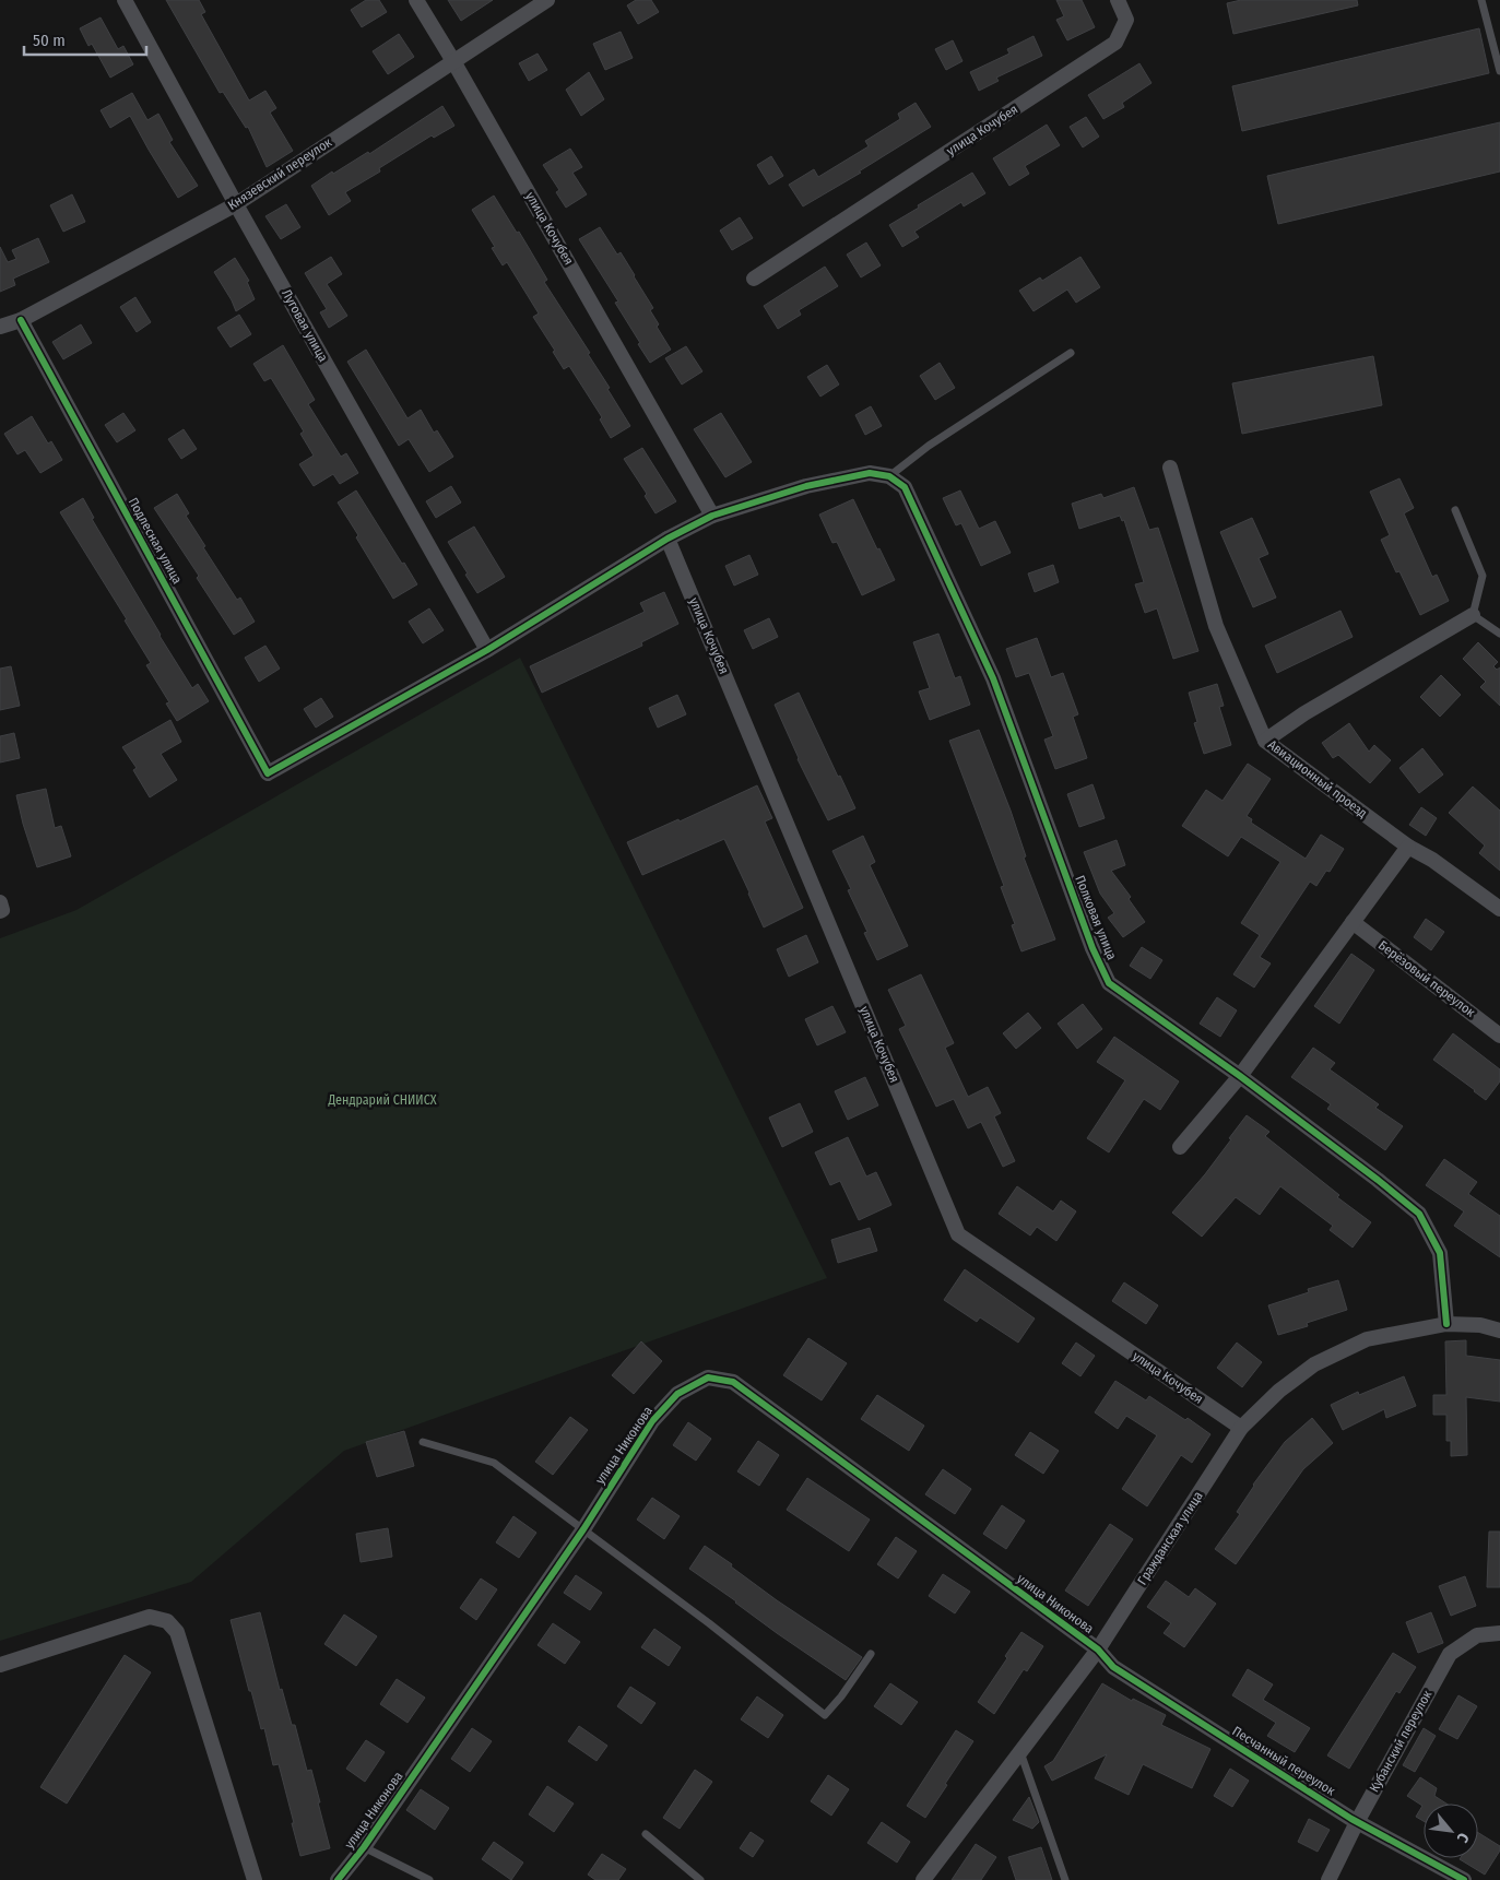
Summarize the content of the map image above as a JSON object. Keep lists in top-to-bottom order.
{
  "streets": {
    "street": [
      "улица Кочубея",
      "Князевский переулок",
      "Луговая улица",
      "Подлесная улица",
      "Авиационный проезд",
      "Полковая улица",
      "Берёзовый переулок",
      "улица Никонова",
      "Гражданская улица",
      "Кубанский переулок",
      "Песчанный переулок"
    ]
  },
  "crossings": [
    ["улица Кочубея", "Князевский переулок"],
    ["улица Кочубея", "Гражданская улица"],
    ["Князевский переулок", "Луговая улица"],
    ["Князевский переулок", "Подлесная улица"],
    ["Луговая улица", "Подлесная улица"],
    ["Полковая улица", "Гражданская улица"],
    ["улица Никонова", "Гражданская улица"],
    ["улица Никонова", "Песчанный переулок"],
    ["Гражданская улица", "Песчанный переулок"],
    ["Кубанский переулок", "Песчанный переулок"]
  ],
  "parks": ["Дендрарий СНИИСХ"],
  "scale_bar": "50 m",
  "north": "bottom right"
}
